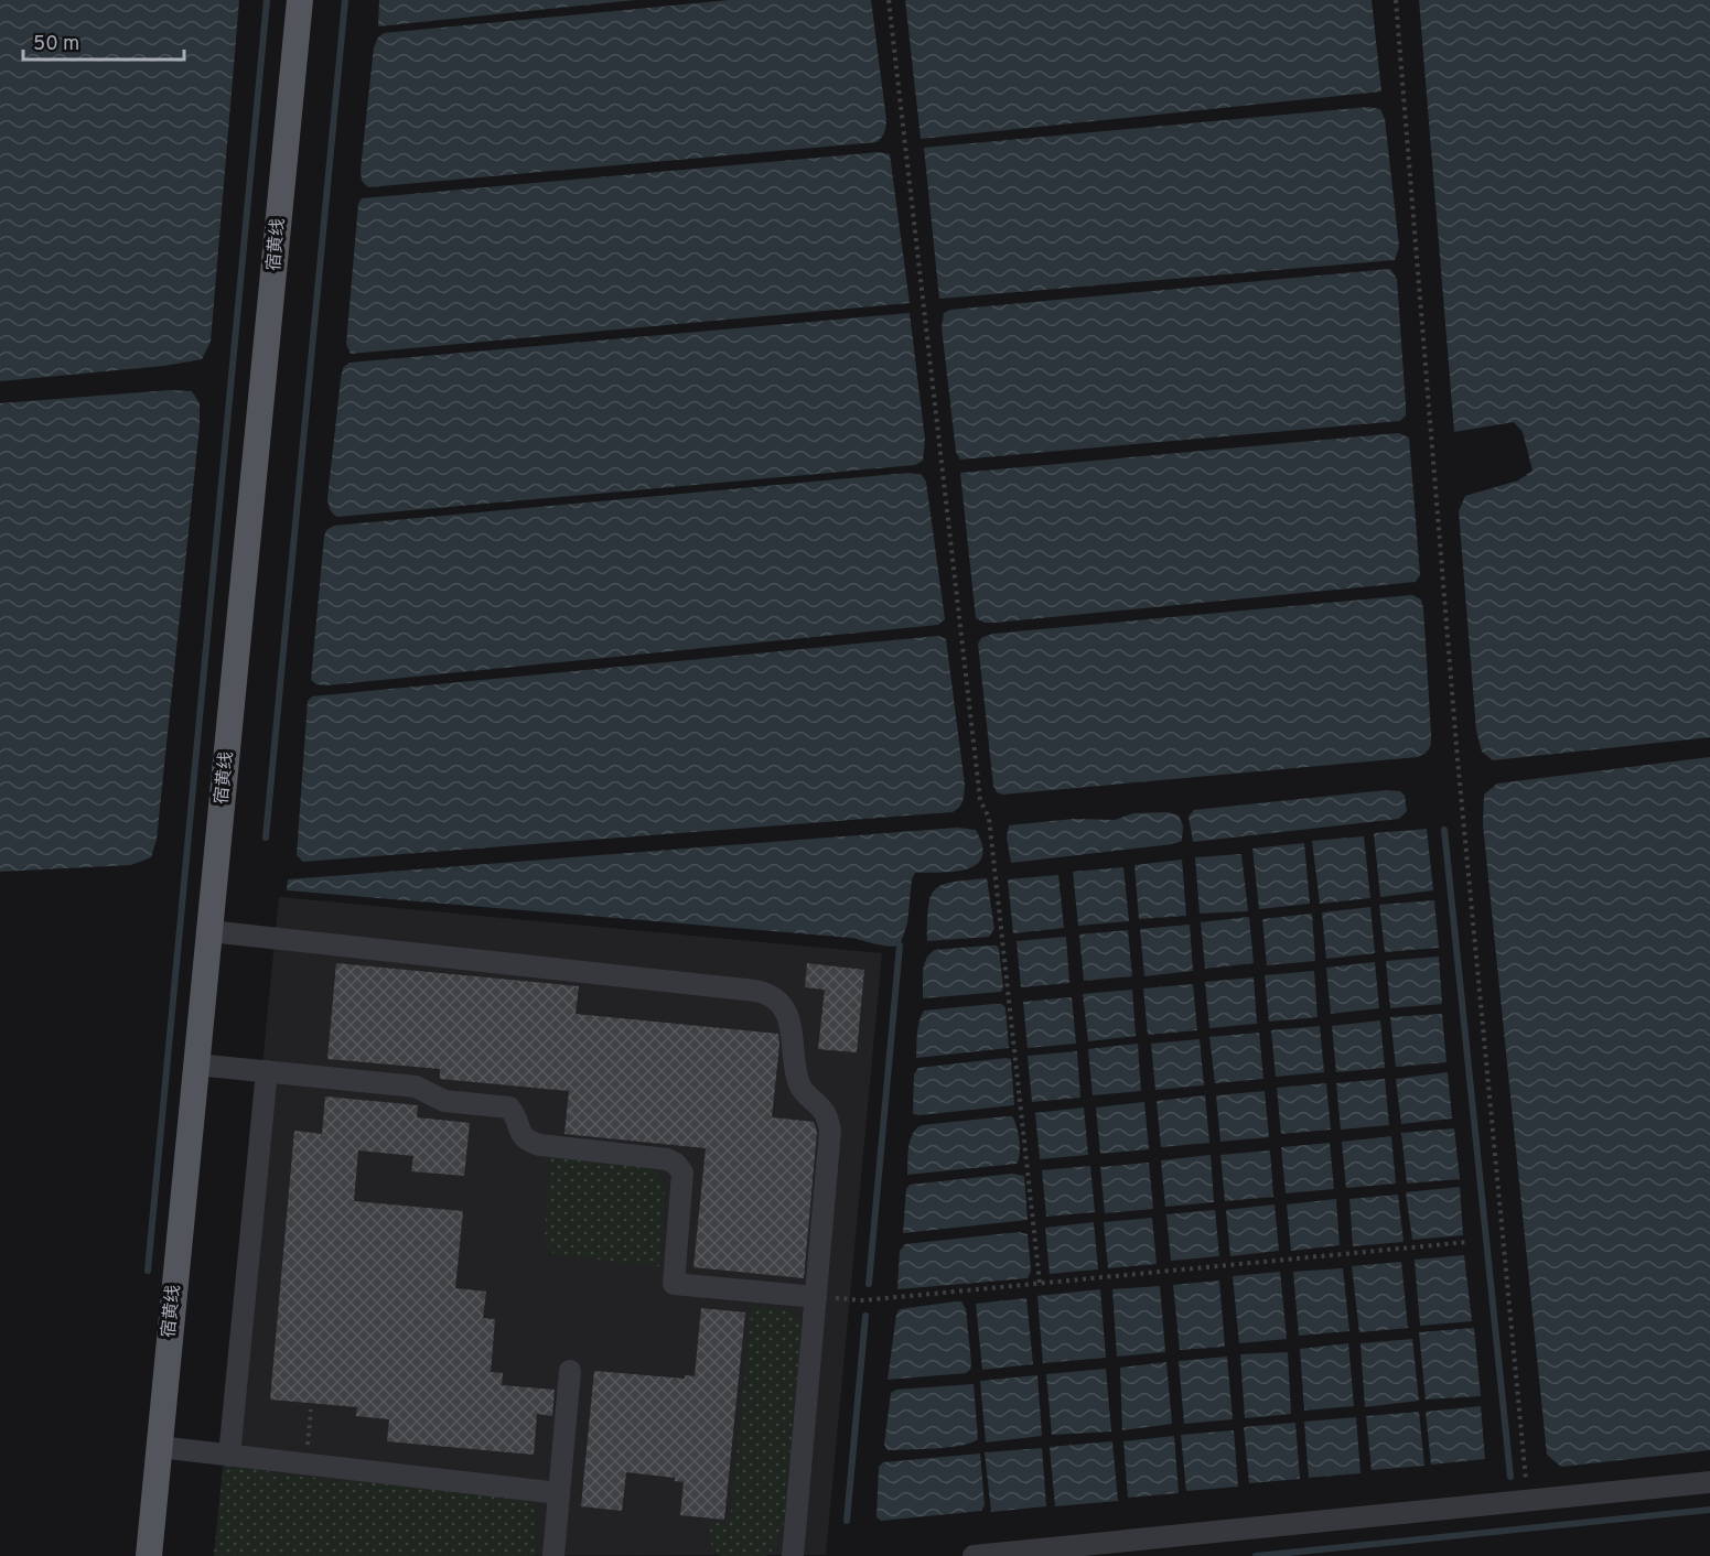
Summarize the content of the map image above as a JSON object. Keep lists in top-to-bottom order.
{
  "streets": {
    "main road": ["宿黄线"]
  },
  "scale_bar": "50 m"
}
